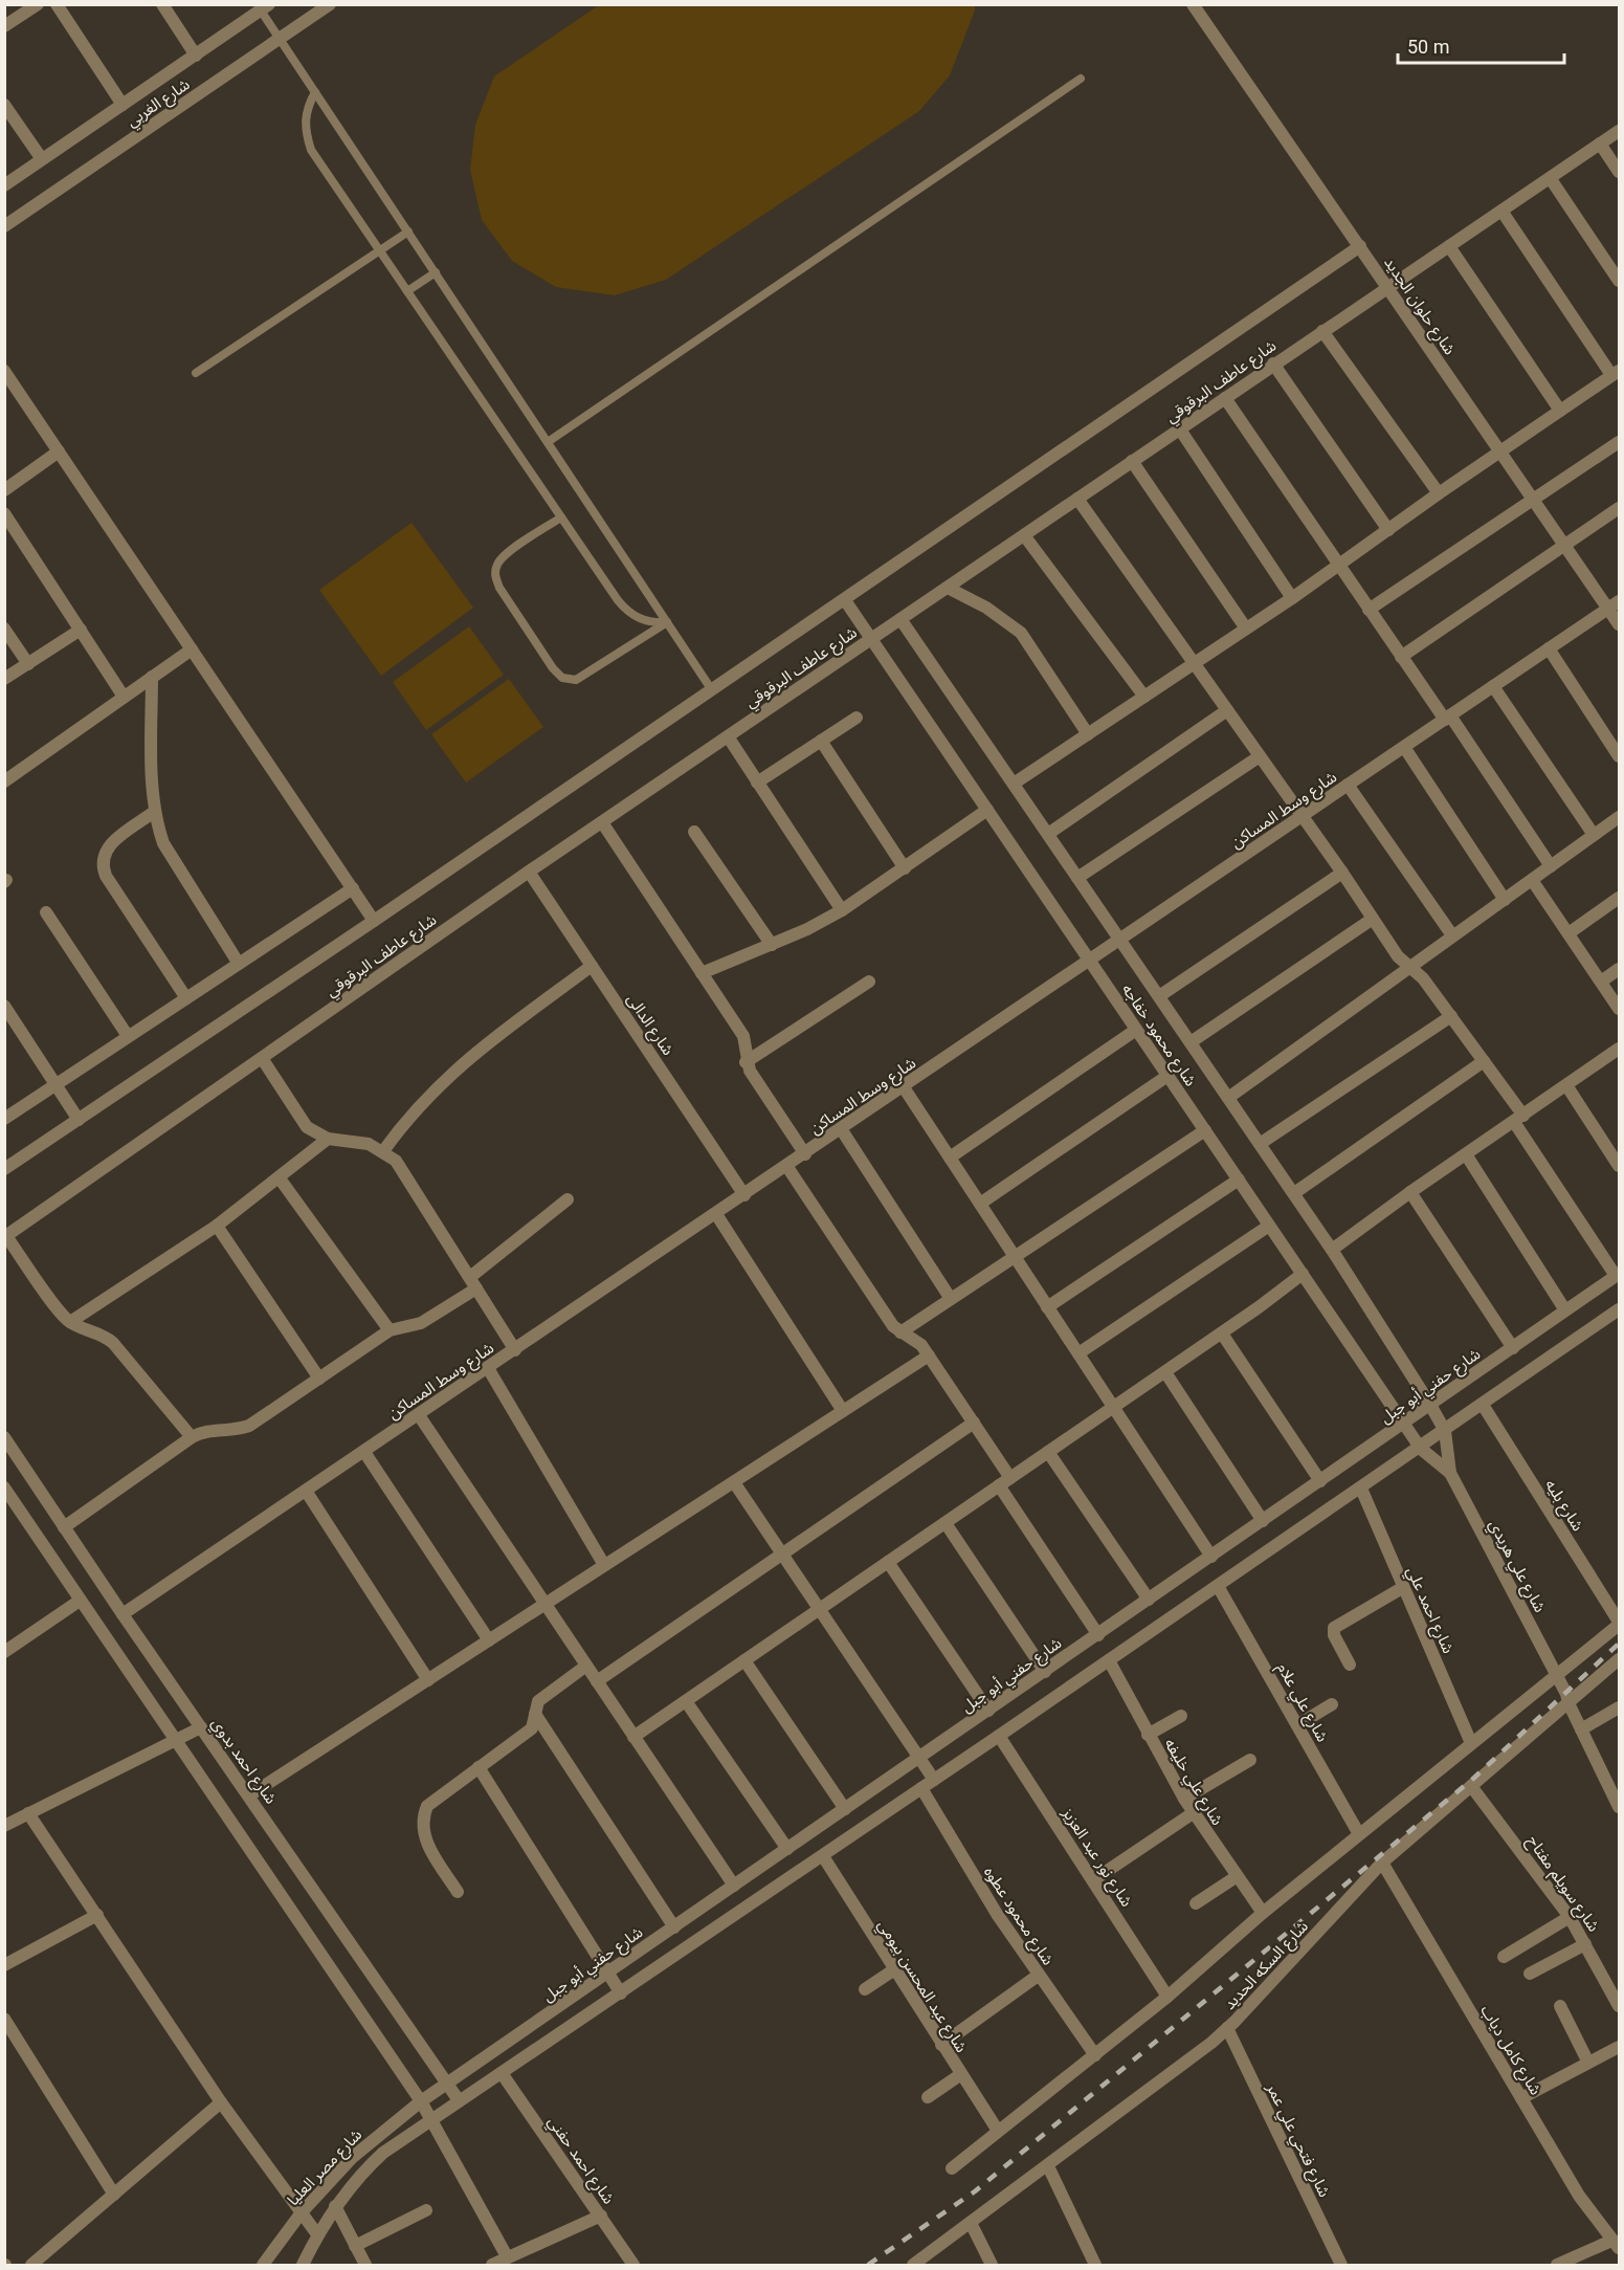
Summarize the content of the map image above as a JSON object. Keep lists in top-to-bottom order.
{
  "streets": {
    "street": [
      "شارع الغربي",
      "شارع حلوان الجديد",
      "شارع عاطف البرقوقي",
      "شارع وسط المساكن",
      "شارع الدالى",
      "شارع محمود خفاجه",
      "شارع حفني أبو جبل",
      "شارع بليه",
      "شارع علي هريدي",
      "شارع احمد علي",
      "شارع علي علام",
      "شارع احمد بدوي",
      "شارع علي خليفه",
      "شارع نور عبد العزيز",
      "شارع سويلم مفتاح",
      "شارع محمود عطوه",
      "شارع السكه الحديد",
      "شارع عبد المحسن بيومي",
      "شارع كامل دياب",
      "شارع فتحي علي عمر",
      "شارع احمد حفني",
      "شارع مصر العليا"
    ]
  },
  "crossings": [
    ["شارع حلوان الجديد", "شارع عاطف البرقوقي"],
    ["شارع حلوان الجديد", "شارع وسط المساكن"],
    ["شارع عاطف البرقوقي", "شارع الدالى"],
    ["شارع عاطف البرقوقي", "شارع محمود خفاجه"],
    ["شارع وسط المساكن", "شارع الدالى"],
    ["شارع وسط المساكن", "شارع محمود خفاجه"],
    ["شارع وسط المساكن", "شارع احمد بدوي"],
    ["شارع محمود خفاجه", "شارع حفني أبو جبل"],
    ["شارع محمود خفاجه", "شارع علي هريدي"],
    ["شارع حفني أبو جبل", "شارع احمد بدوي"],
    ["شارع حفني أبو جبل", "شارع مصر العليا"],
    ["شارع علي هريدي", "شارع السكه الحديد"],
    ["شارع سويلم مفتاح", "شارع السكه الحديد"],
    ["شارع السكه الحديد", "شارع كامل دياب"],
    ["شارع السكه الحديد", "شارع فتحي علي عمر"]
  ],
  "scale_bar": "50 m"
}
